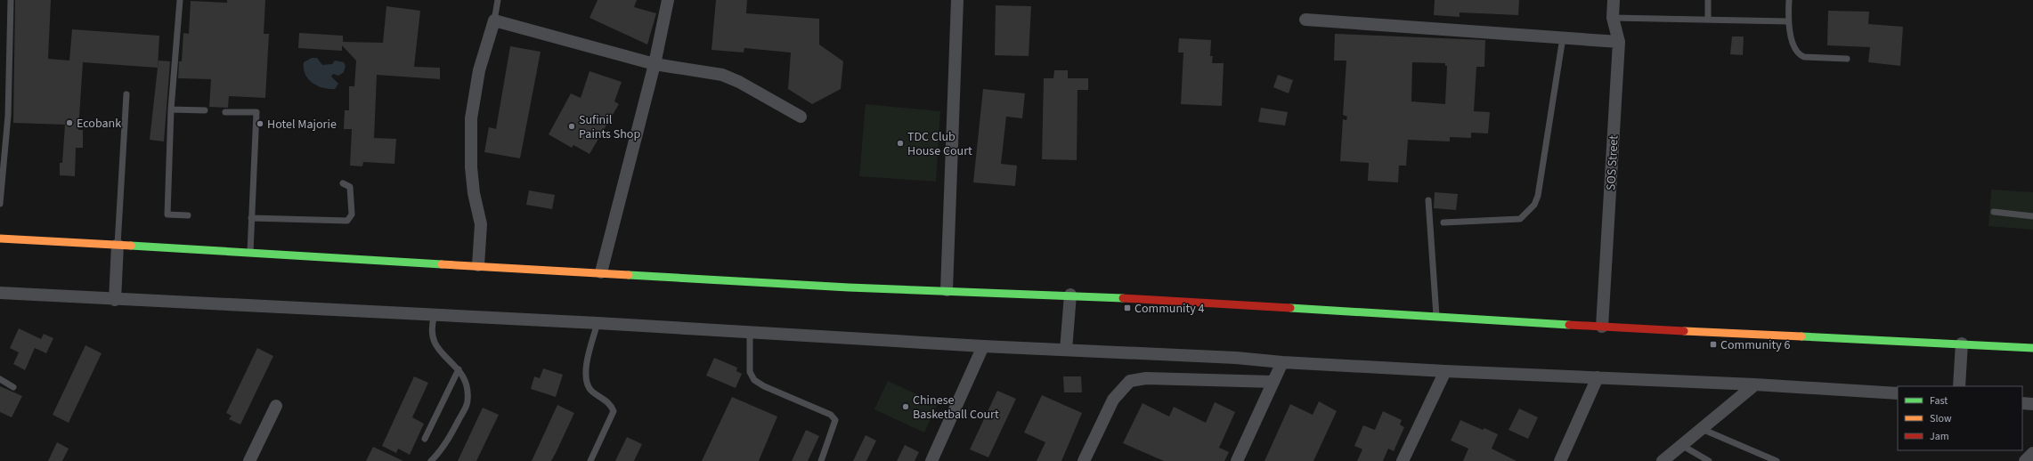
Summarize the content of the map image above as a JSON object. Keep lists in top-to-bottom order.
{
  "streets": {
    "street": ["SOS Street"]
  },
  "places": {
    "other": [
      "Ecobank",
      "Hotel Majorie",
      "Sufinil Paints Shop",
      "TDC Club House Court",
      "Chinese Basketball Court"
    ],
    "transit": ["Community 4", "Community 6"]
  },
  "legend": ["Fast", "Slow", "Jam"]
}
